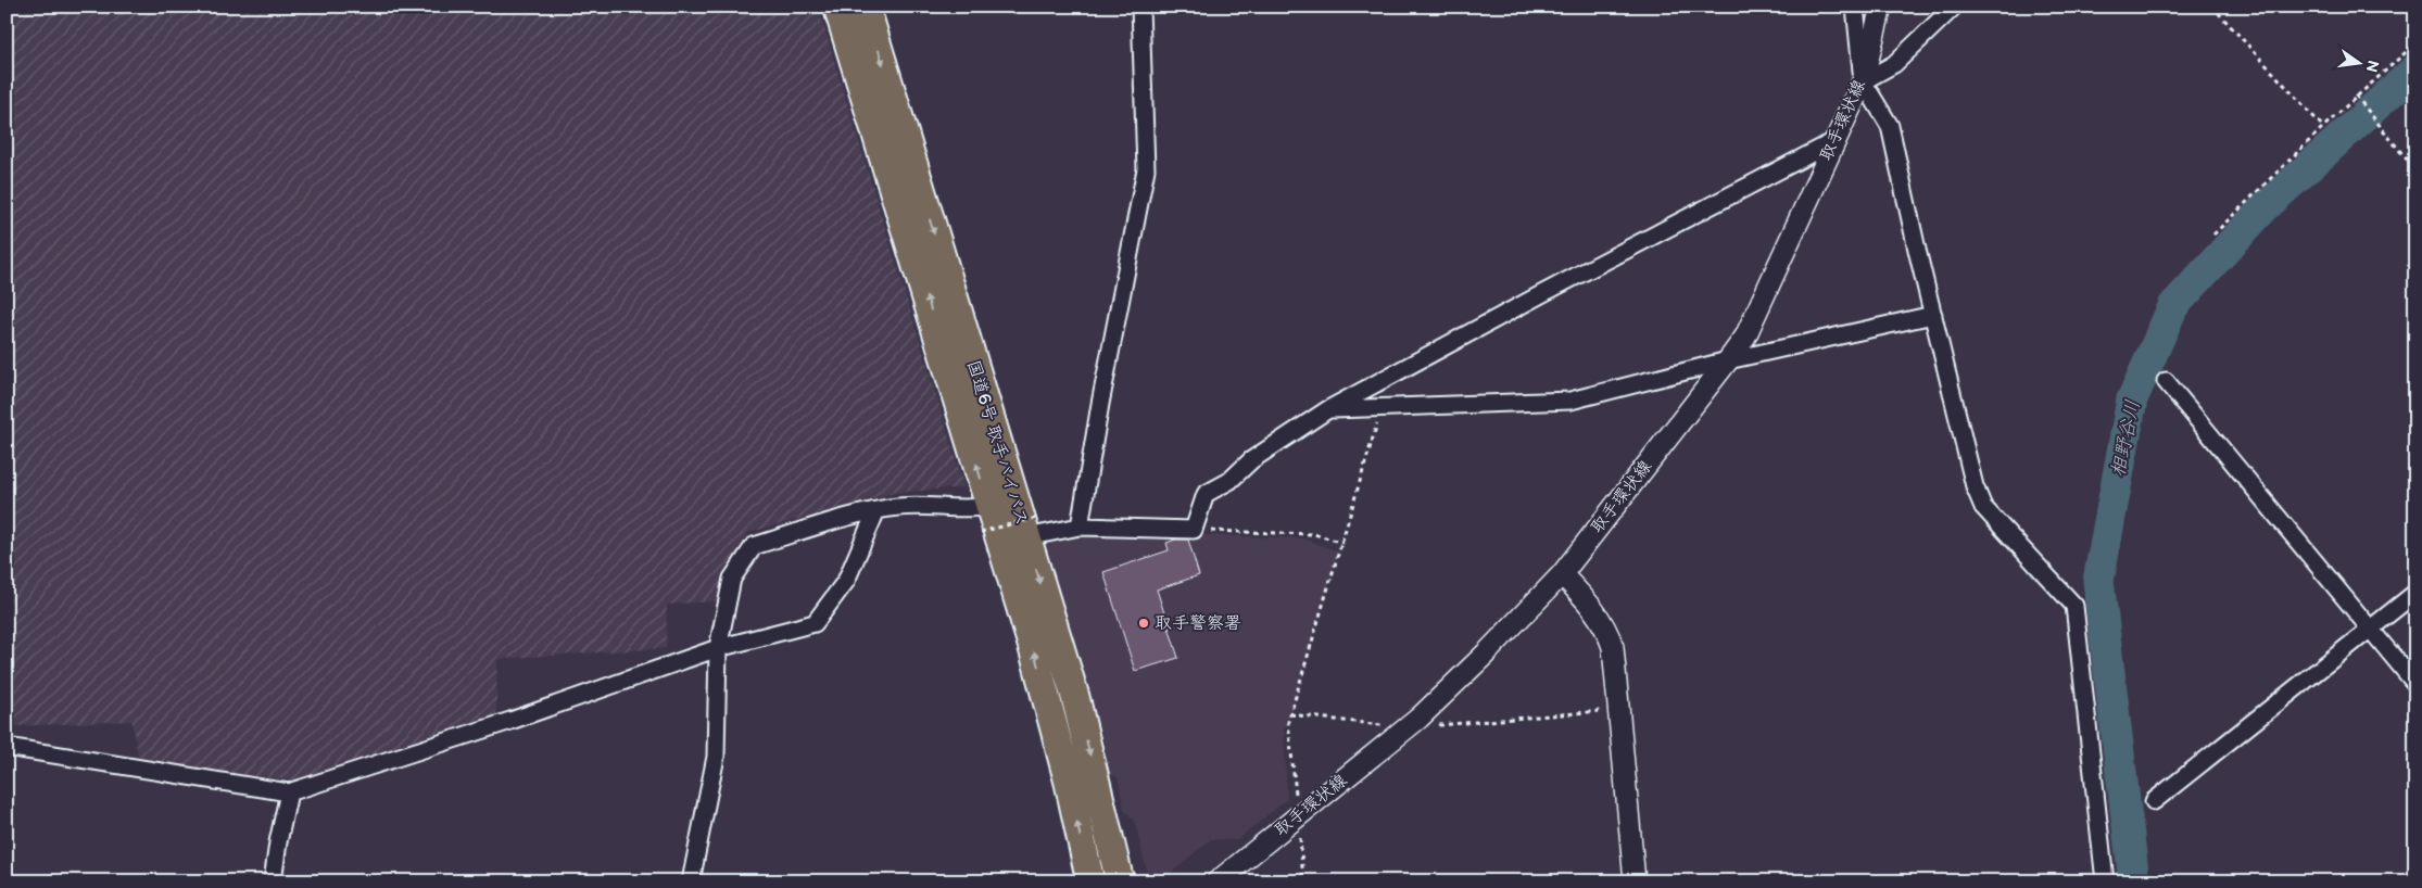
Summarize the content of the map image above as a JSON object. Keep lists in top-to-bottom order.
{
  "streets": {
    "highway": ["国道6号 取手バイパス"],
    "street": ["取手環状線"]
  },
  "water": ["相野谷川"],
  "places": ["取手警察署"],
  "north": "right"
}
